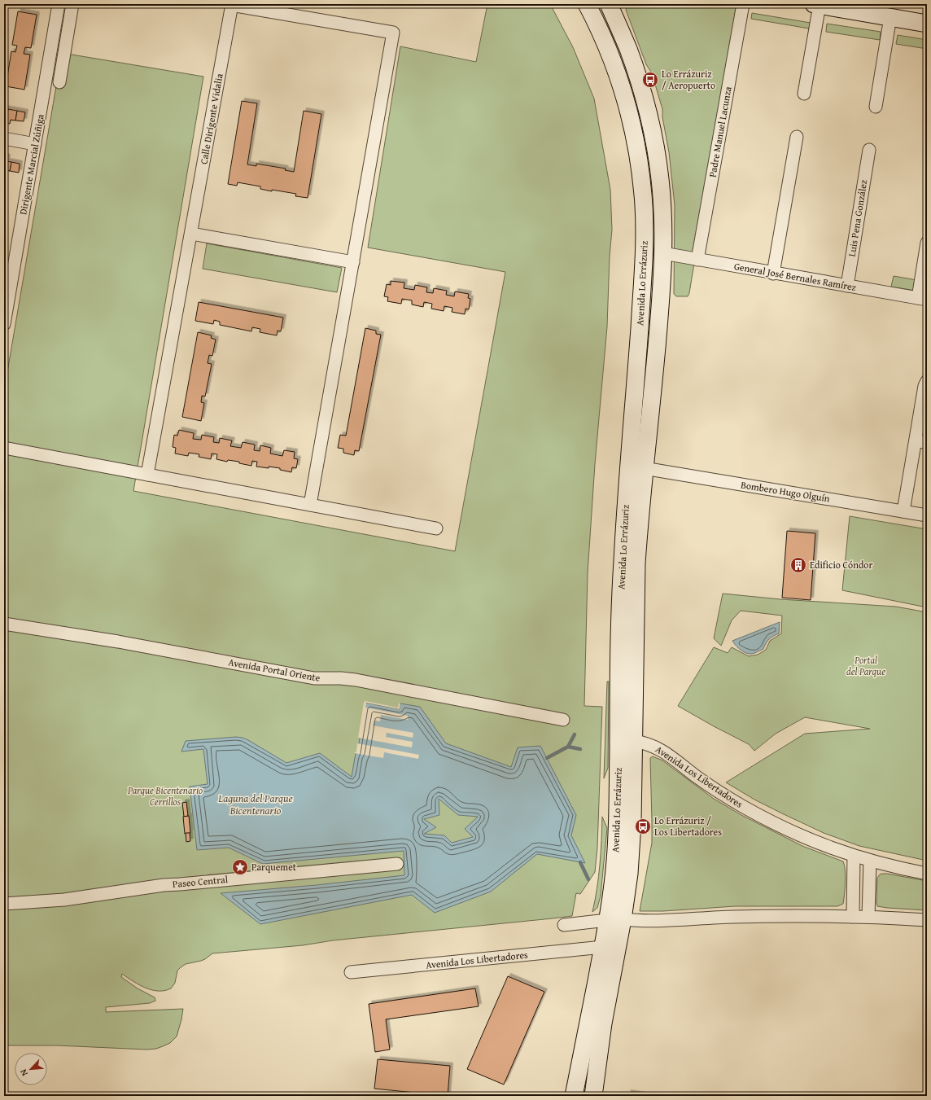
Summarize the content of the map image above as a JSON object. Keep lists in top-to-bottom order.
{
  "streets": {
    "main road": ["Avenida Lo Errázuriz"],
    "street": [
      "Calle Dirigente Vidalia",
      "Padre Manuel Lacunza",
      "Dirigente Marcial Zúñiga",
      "Luis Pena González",
      "General José Bernales Ramírez",
      "Bombero Hugo Olguín",
      "Avenida Portal Oriente",
      "Avenida Los Libertadores",
      "Paseo Central"
    ]
  },
  "crossings": [
    ["Padre Manuel Lacunza", "General José Bernales Ramírez"],
    ["Luis Pena González", "General José Bernales Ramírez"],
    ["General José Bernales Ramírez", "Avenida Lo Errázuriz"],
    ["Avenida Lo Errázuriz", "Bombero Hugo Olguín"],
    ["Avenida Lo Errázuriz", "Avenida Los Libertadores"]
  ],
  "water": ["Laguna del Parque Bicentenario"],
  "parks": ["Portal del Parque", "Parque Bicentenario Cerrillos"],
  "places": {
    "bus stop": ["Lo Errázuriz / Aeropuerto", "Lo Errázuriz / Los Libertadores"],
    "building": ["Edificio Cóndor"],
    "place": ["Parquemet"]
  },
  "north": "bottom left"
}
